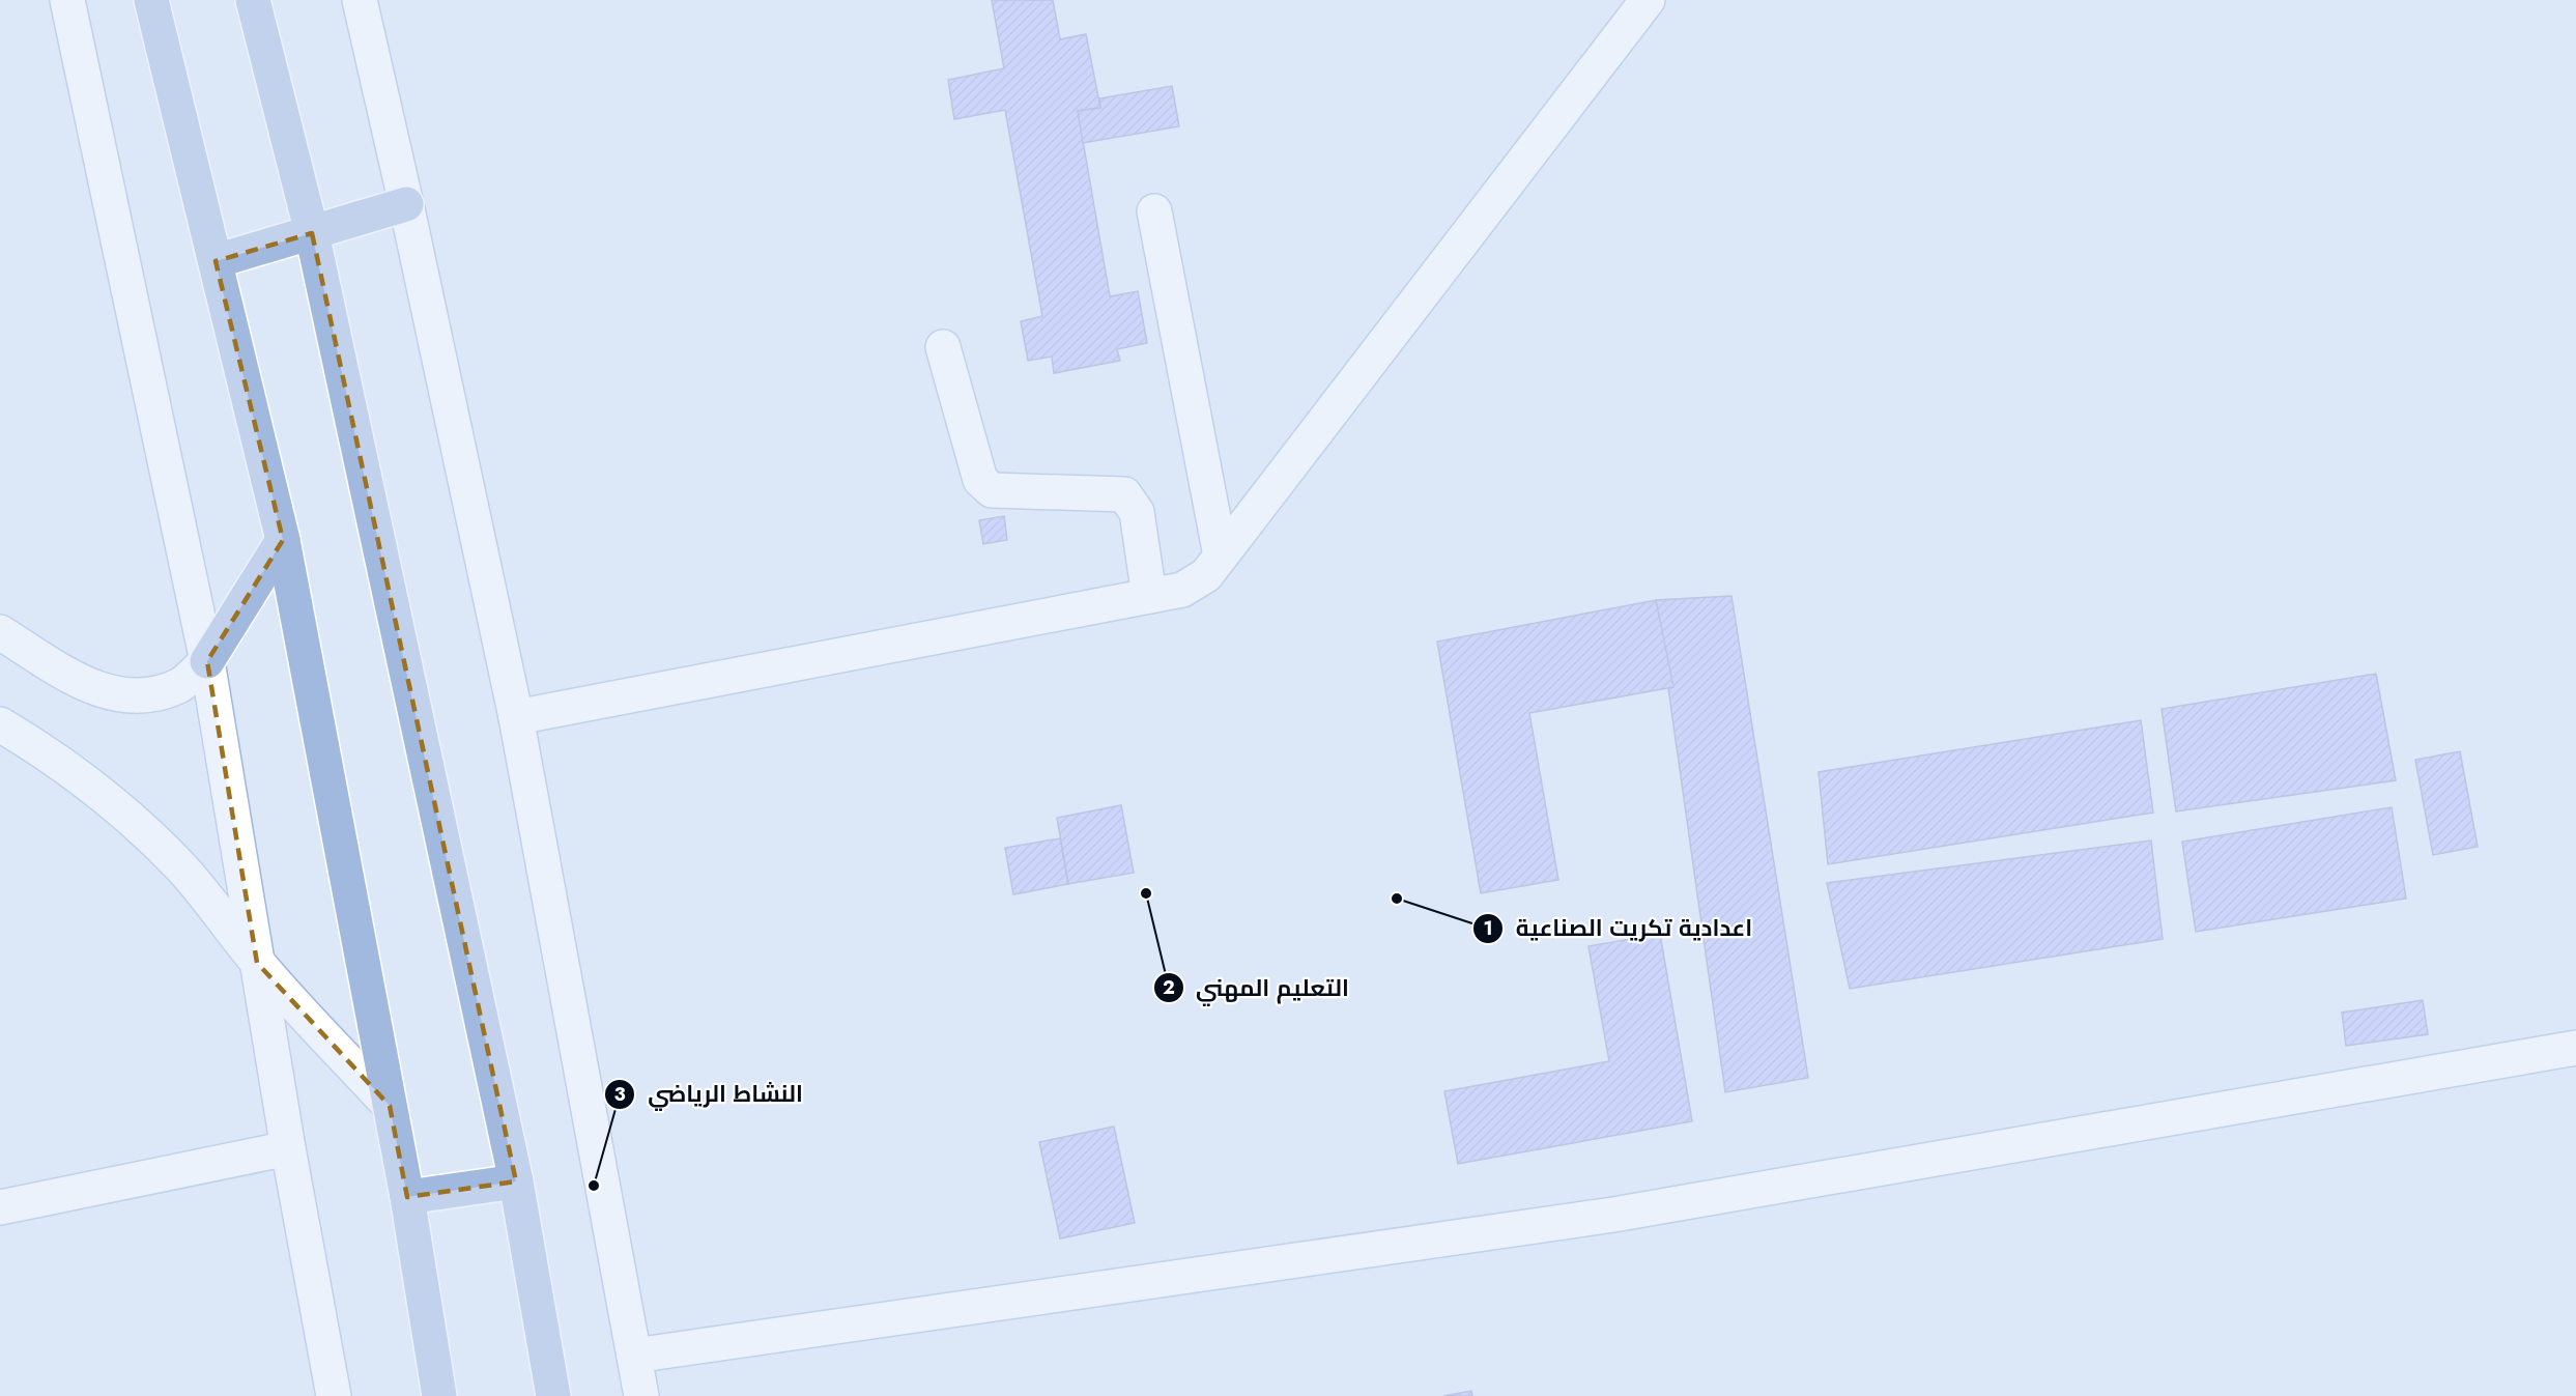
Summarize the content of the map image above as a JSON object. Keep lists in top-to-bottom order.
{
  "places": ["التعليم المهني", "اعدادية تكريت الصناعية", "النشاط الرياضي"]
}
